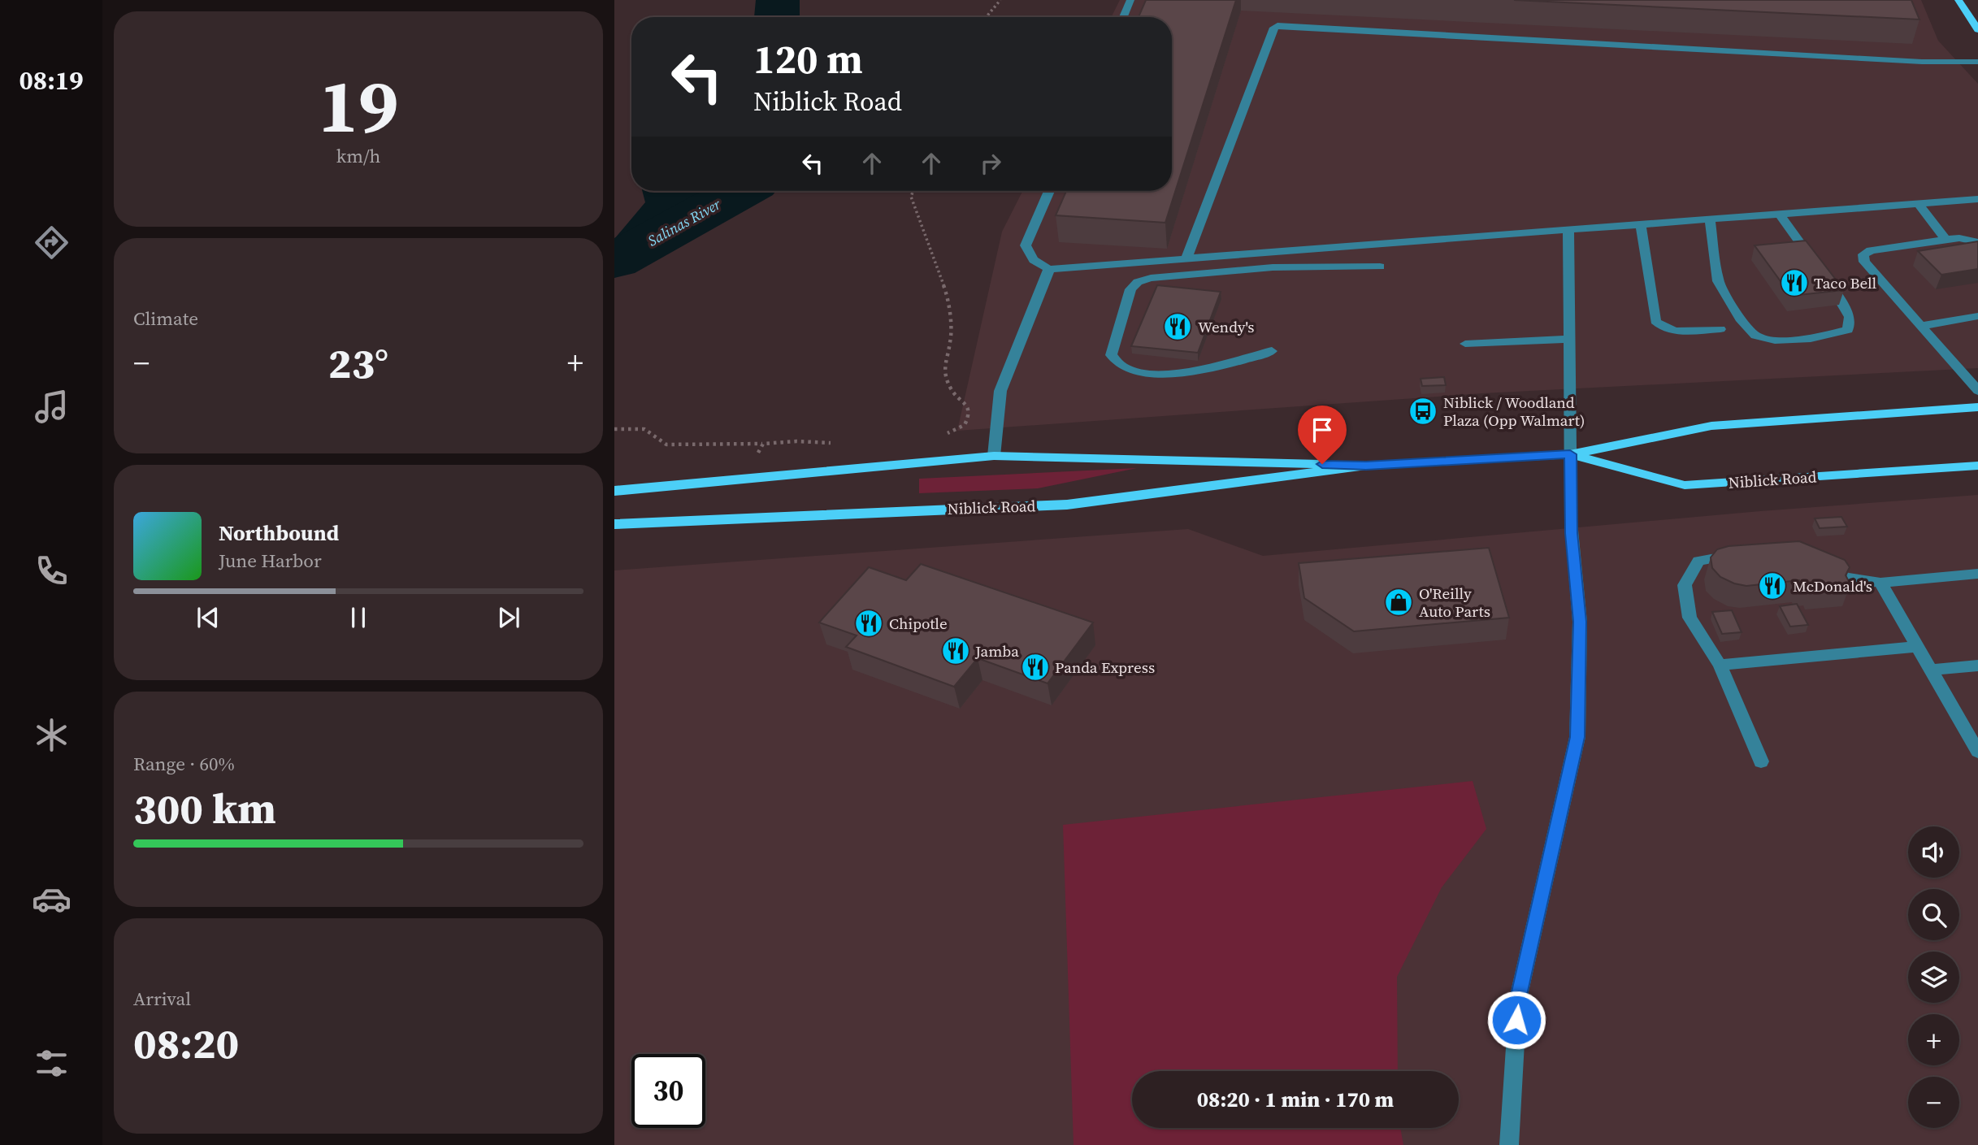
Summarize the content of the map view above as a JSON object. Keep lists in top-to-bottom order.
{
  "streets": {
    "main road": ["Niblick Road"]
  },
  "water": ["Salinas River"],
  "places": {
    "restaurant": [
      "Taco Bell",
      "Wendy's",
      "McDonald's",
      "Chipotle",
      "Jamba",
      "Panda Express"
    ],
    "bus stop": ["Niblick / Woodland Plaza (Opp Walmart)"],
    "shop": ["O'Reilly Auto Parts"]
  },
  "page": {
    "tabs": "08:19",
    "tile": [
      ["19", "km/h"],
      "Climate",
      ["Range · 60%", "300 km"],
      ["Arrival", "08:20"]
    ],
    "turn": ["120 m", "Niblick Road"],
    "heat": ["−", "23°", "+"],
    "song": ["Northbound", "June Harbor"],
    "map_buttons": ["+", "−"],
    "limit": "30",
    "trip": "08:20 · 1 min · 170 m"
  }
}
